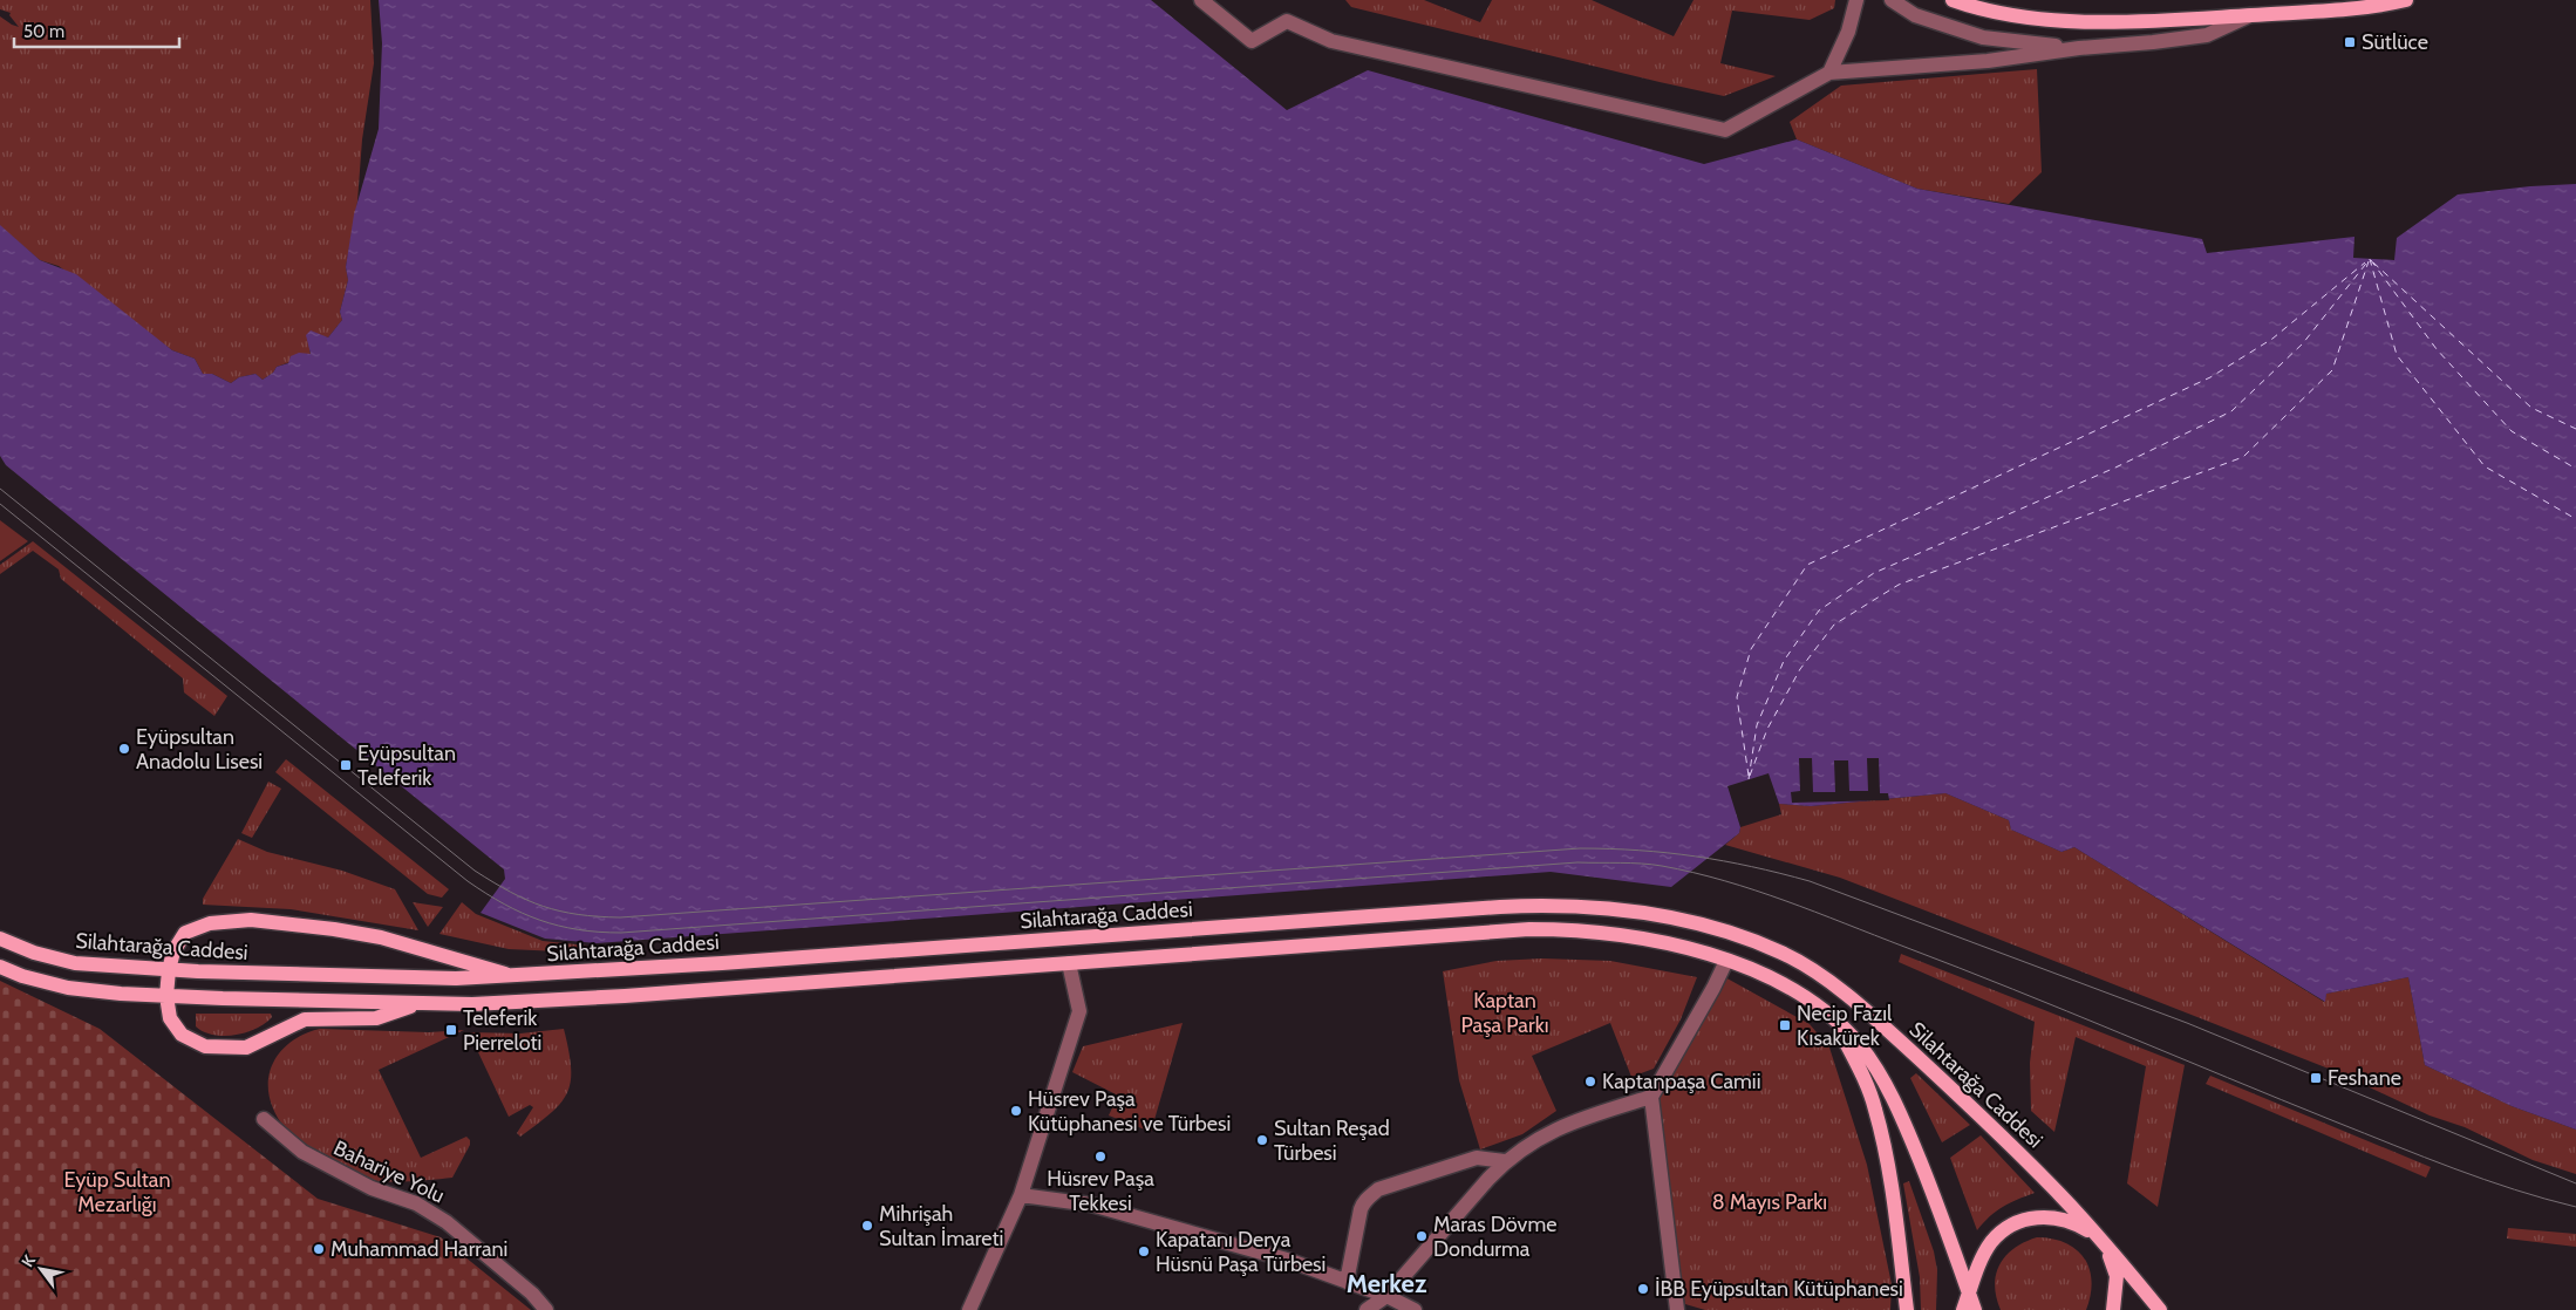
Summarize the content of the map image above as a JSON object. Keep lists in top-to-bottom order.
{
  "streets": {
    "main road": ["Silahtarağa Caddesi"],
    "street": ["Bahariye Yolu"]
  },
  "districts": ["Merkez"],
  "parks": ["Kaptan Paşa Parkı", "Eyüp Sultan Mezarlığı", "8 Mayıs Parkı"],
  "places": {
    "transit": [
      "Sütlüce",
      "Eyüpsultan Teleferik",
      "Necip Fazıl Kısakürek",
      "Teleferik Pierreloti",
      "Feshane"
    ],
    "other": [
      "Eyüpsultan Anadolu Lisesi",
      "Kaptanpaşa Camii",
      "Hüsrev Paşa Kütüphanesi ve Türbesi",
      "Sultan Reşad Türbesi",
      "Hüsrev Paşa Tekkesi",
      "Mihrişah Sultan İmareti",
      "Maras Dövme Dondurma",
      "Muhammad Harrani",
      "Kapatanı Derya Hüsnü Paşa Türbesi",
      "İBB Eyüpsultan Kütüphanesi"
    ]
  },
  "scale_bar": "50 m",
  "north": "top left"
}
